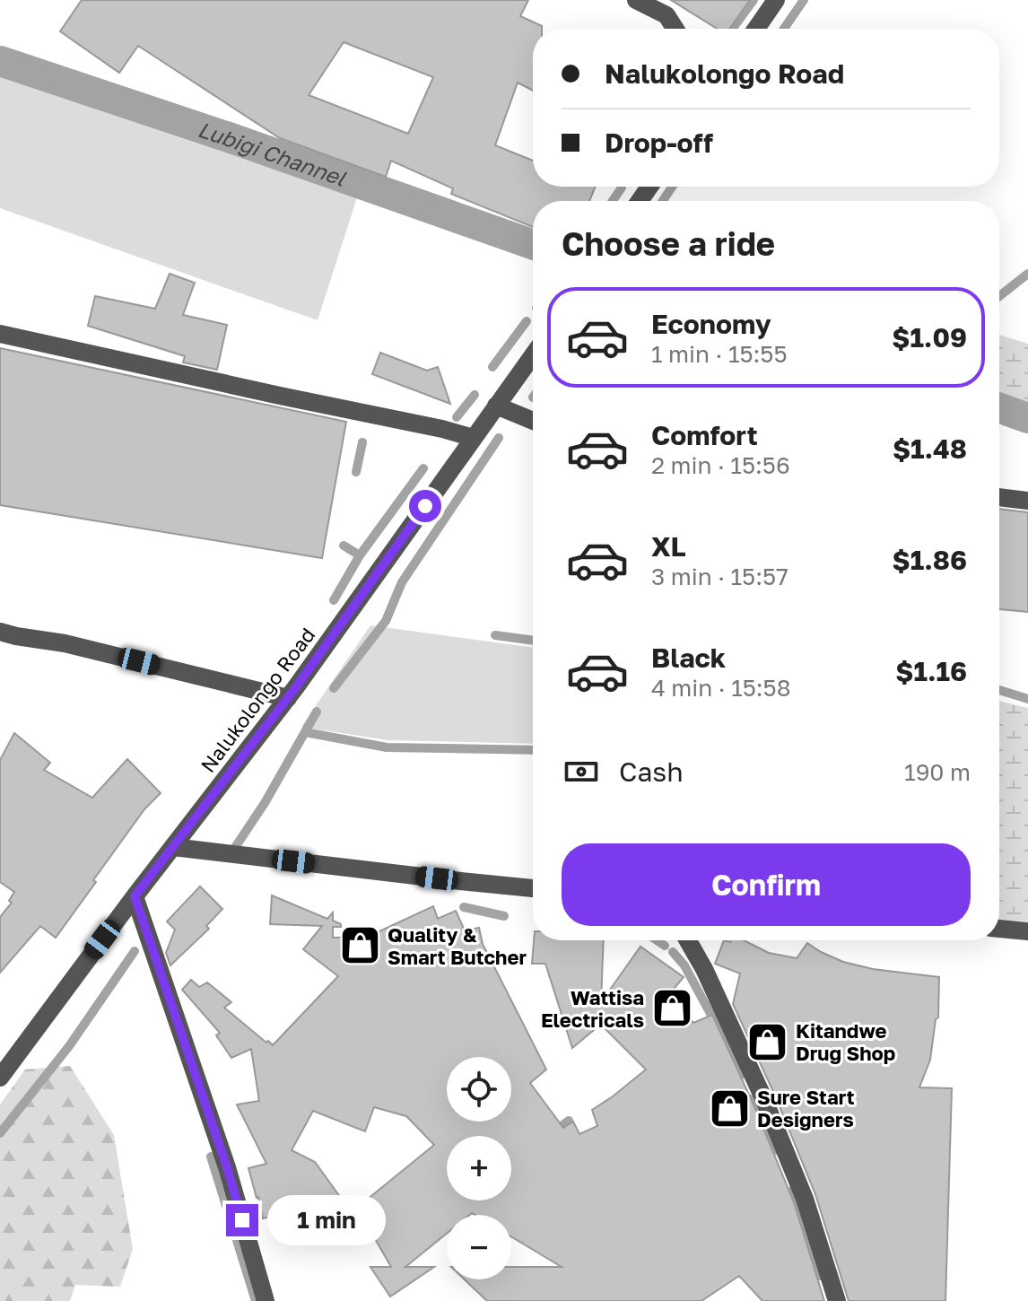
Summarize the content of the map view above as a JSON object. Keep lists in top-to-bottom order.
{
  "streets": {
    "street": ["Nalukolongo Road"]
  },
  "water": ["Lubigi Channel"],
  "places": {
    "shop": [
      "Quality & Smart Butcher",
      "Wattisa Electricals",
      "Kitandwe Drug Shop",
      "Sure Start Designers"
    ]
  },
  "page": {
    "banner": ["Nalukolongo Road", "Drop-off"],
    "heading": "Choose a ride",
    "list": [
      {
        "name": "Economy",
        "note": "1 min · 15:55",
        "value": "$1.09"
      },
      {
        "name": "Comfort",
        "note": "2 min · 15:56",
        "value": "$1.48"
      },
      {
        "name": "XL",
        "note": "3 min · 15:57",
        "value": "$1.86"
      },
      {
        "name": "Black",
        "note": "4 min · 15:58",
        "value": "$1.16"
      }
    ],
    "pay": ["Cash", "190 m"],
    "buttons": "Confirm",
    "map_buttons": ["+", "−"],
    "bubble": "1 min"
  }
}
